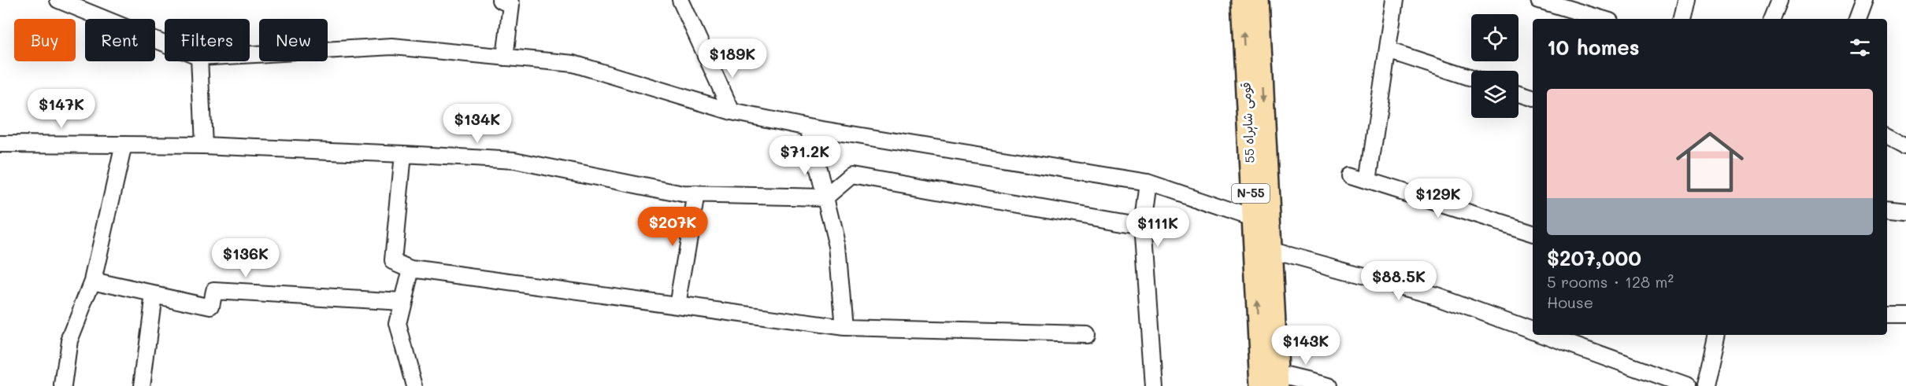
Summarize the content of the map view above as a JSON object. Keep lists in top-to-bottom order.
{
  "streets": {
    "highway": ["قومی شاہراہ 55", "N-55"]
  },
  "page": {
    "chip": [
      "Buy",
      "Rent",
      "Filters",
      "New"
    ],
    "heading": "10 homes",
    "price": [
      "$189K",
      "$147K",
      "$134K",
      "$71.2K",
      "$129K",
      "$207K",
      "$111K",
      "$136K",
      "$88.5K",
      "$143K"
    ],
    "list": [
      {
        "name": "$207,000",
        "note": "5 rooms · 128 m² · House"
      }
    ]
  }
}
